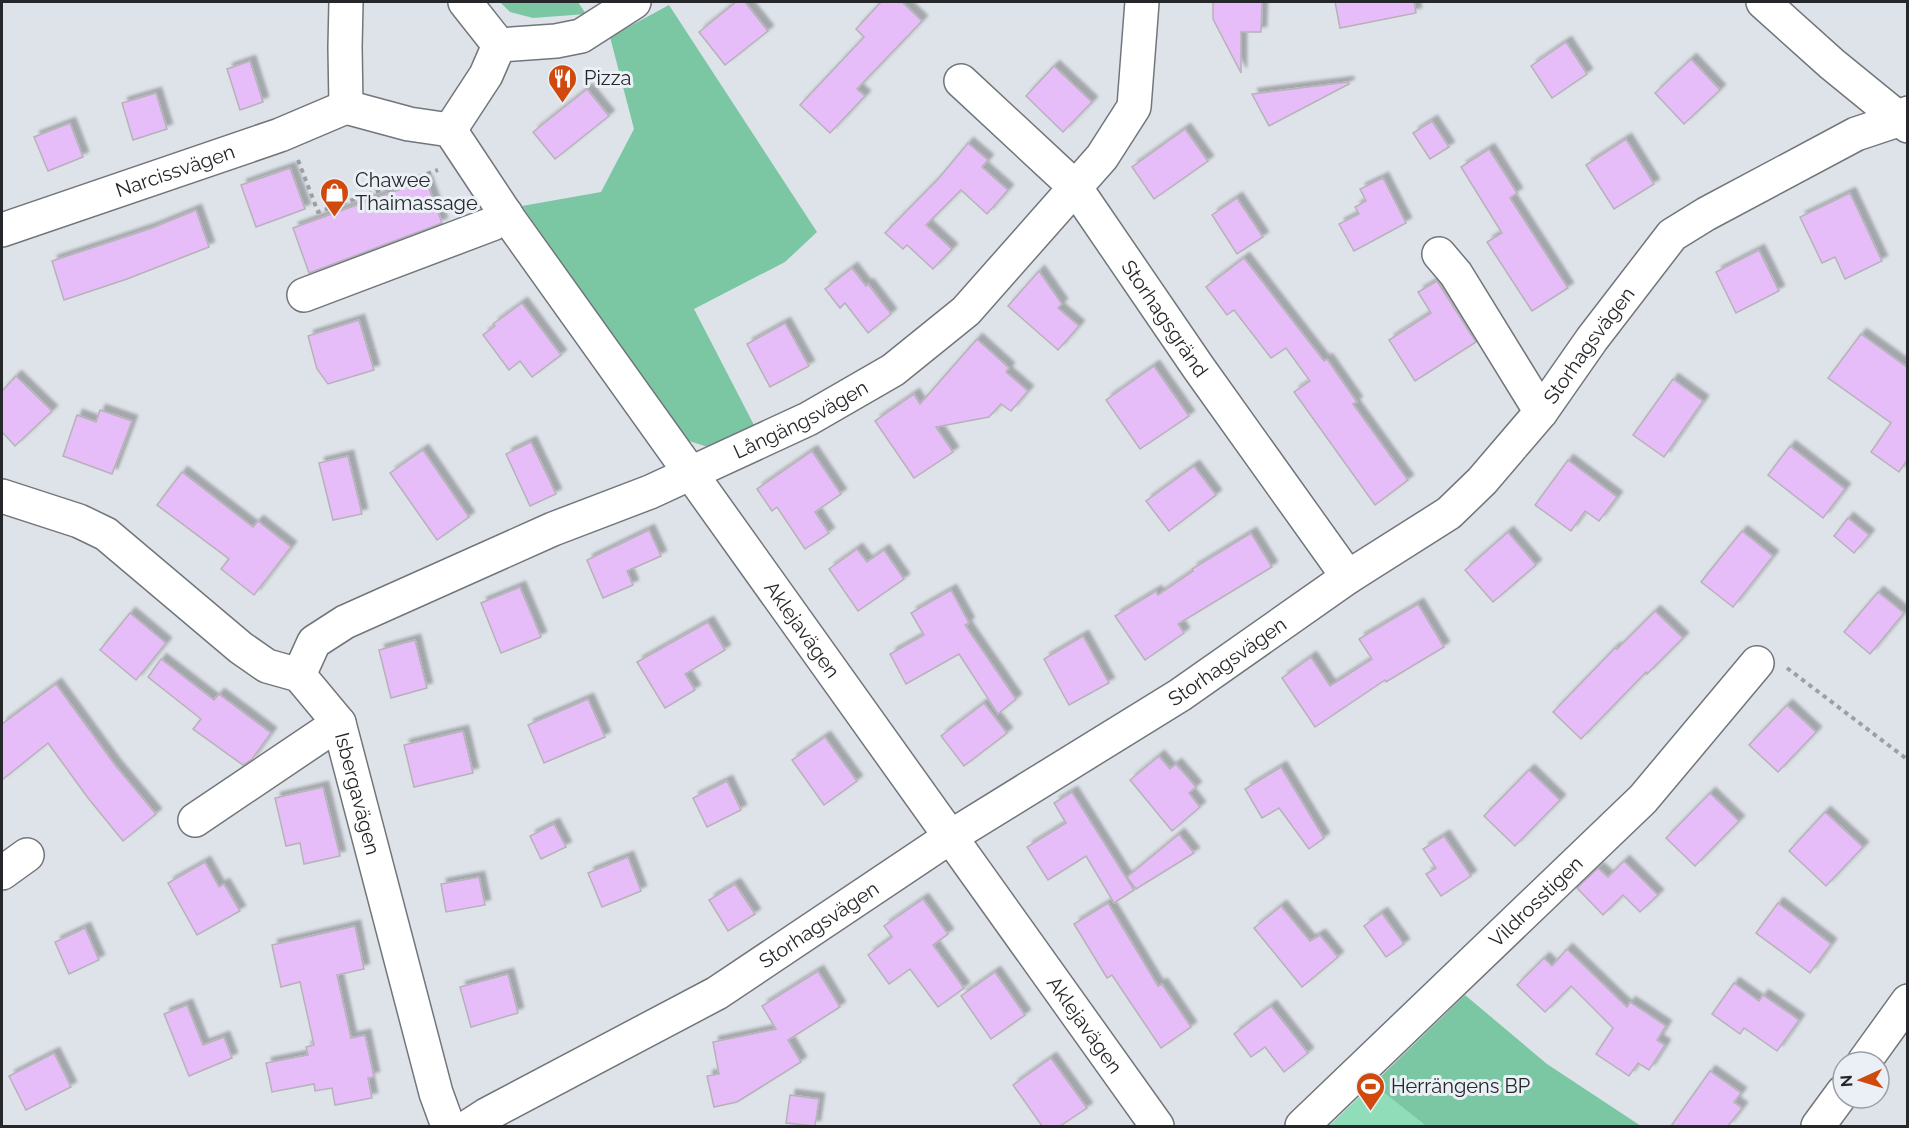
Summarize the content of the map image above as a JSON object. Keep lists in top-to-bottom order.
{
  "streets": {
    "street": [
      "Narcissvägen",
      "Storhagsgränd",
      "Storhagsvägen",
      "Långängsvägen",
      "Aklejavägen",
      "Isbergavägen",
      "Vildrosstigen"
    ]
  },
  "crossings": [
    ["Storhagsgränd", "Storhagsvägen"],
    ["Storhagsgränd", "Långängsvägen"],
    ["Storhagsvägen", "Aklejavägen"],
    ["Långängsvägen", "Aklejavägen"],
    ["Långängsvägen", "Isbergavägen"]
  ],
  "places": {
    "restaurant": ["Pizza"],
    "shop": ["Chawee Thaimassage"],
    "sports": ["Herrängens BP"]
  },
  "north": "left"
}
